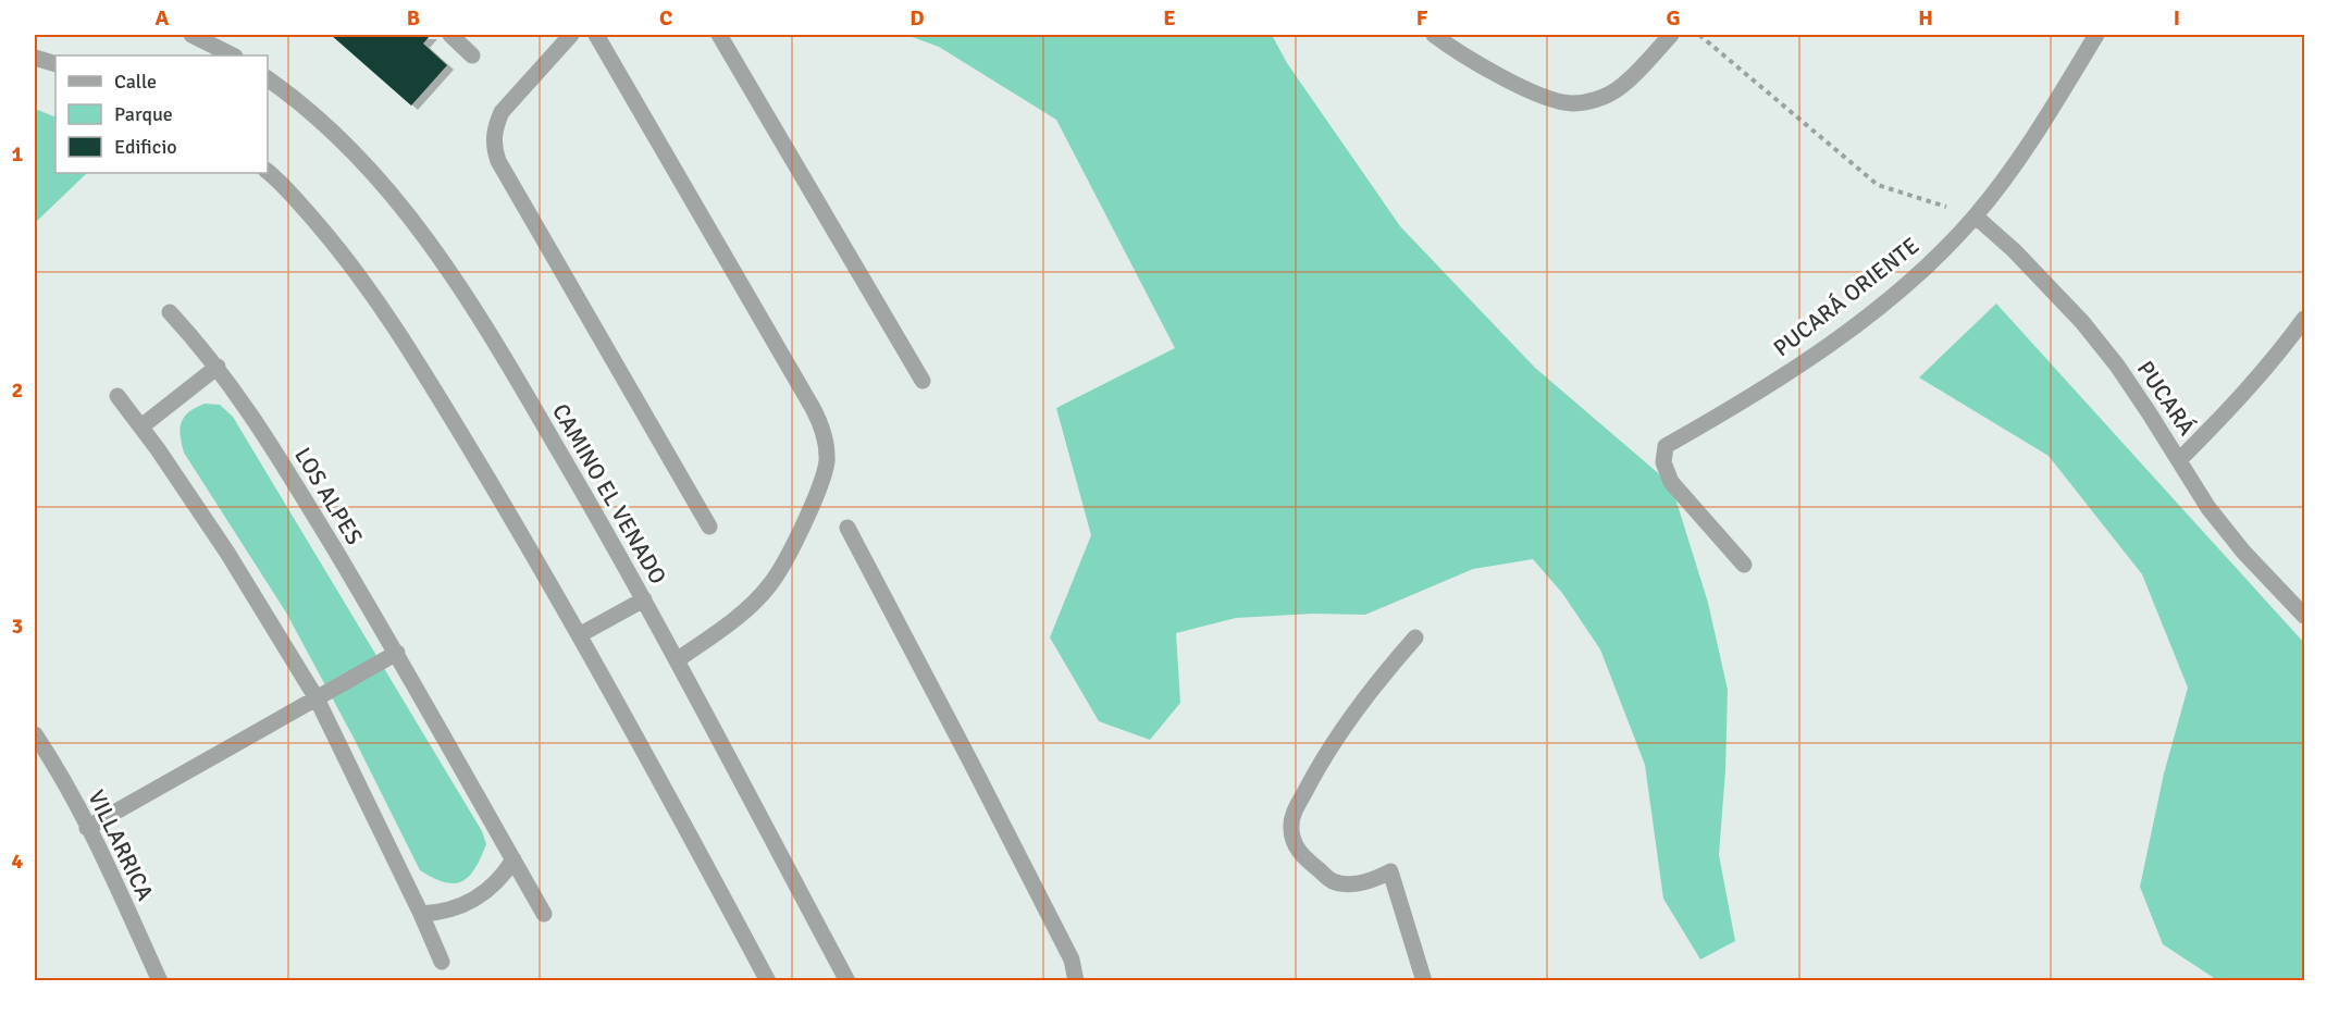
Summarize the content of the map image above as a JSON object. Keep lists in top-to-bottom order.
{
  "streets": {
    "street": [
      "PUCARÁ ORIENTE",
      "PUCARÁ",
      "CAMINO EL VENADO",
      "LOS ALPES",
      "VILLARRICA"
    ]
  },
  "crossings": [
    ["PUCARÁ ORIENTE", "PUCARÁ"]
  ],
  "legend": ["Calle", "Parque", "Edificio"],
  "grid": {
    "columns": [
      "A",
      "B",
      "C",
      "D",
      "E",
      "F",
      "G",
      "H",
      "I"
    ],
    "rows": [
      "1",
      "2",
      "3",
      "4"
    ]
  }
}
